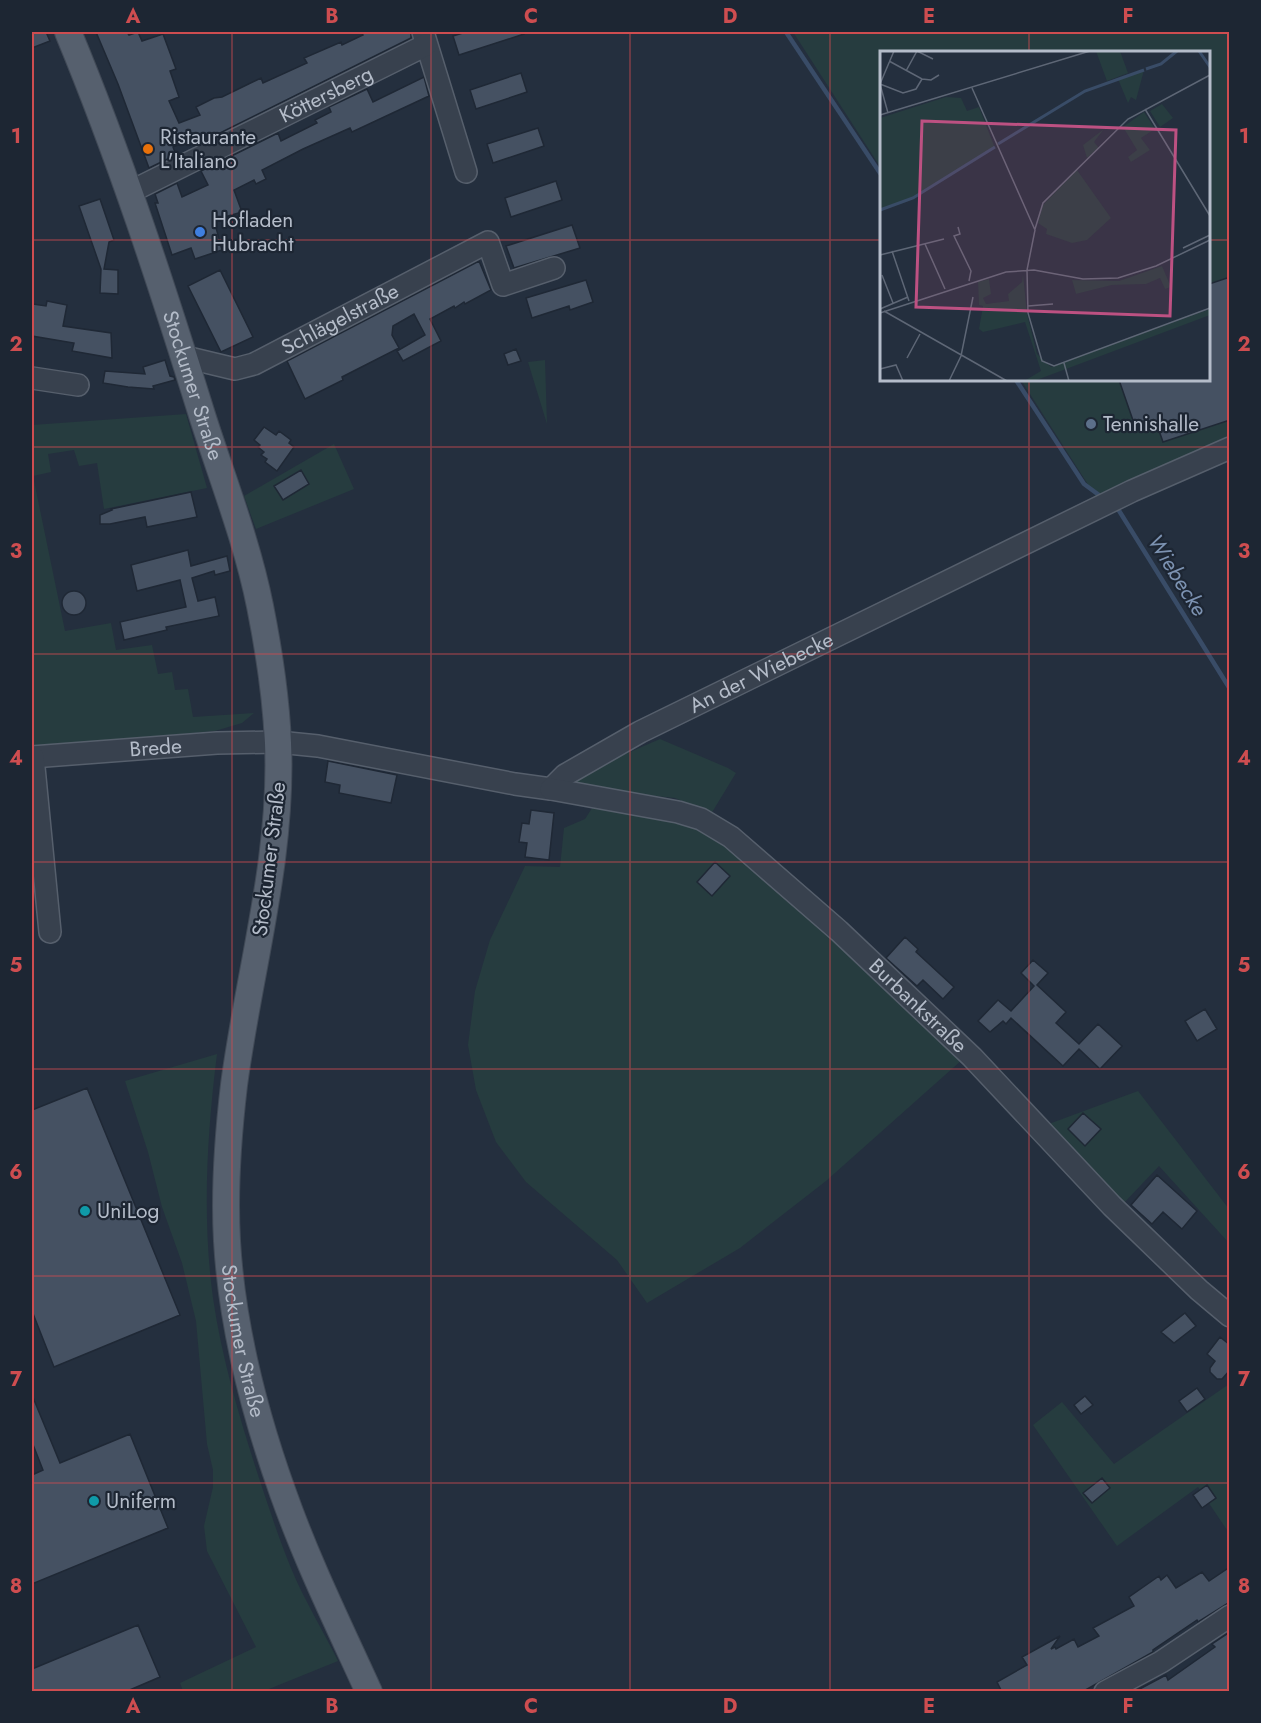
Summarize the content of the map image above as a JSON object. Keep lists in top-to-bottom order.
{
  "streets": {
    "main road": ["Stockumer Straße"],
    "street": [
      "Köttersberg",
      "Schlägelstraße",
      "An der Wiebecke",
      "Brede",
      "Burbankstraße"
    ]
  },
  "crossings": [
    ["Köttersberg", "Stockumer Straße"],
    ["Schlägelstraße", "Stockumer Straße"],
    ["Stockumer Straße", "Brede"],
    ["An der Wiebecke", "Burbankstraße"]
  ],
  "water": ["Wiebecke"],
  "places": [
    "Ristaurante L'Italiano",
    "Hofladen Hubracht",
    "Tennishalle",
    "UniLog",
    "Uniferm"
  ],
  "grid": {
    "columns": [
      "A",
      "B",
      "C",
      "D",
      "E",
      "F"
    ],
    "rows": [
      "1",
      "2",
      "3",
      "4",
      "5",
      "6",
      "7",
      "8"
    ]
  }
}
